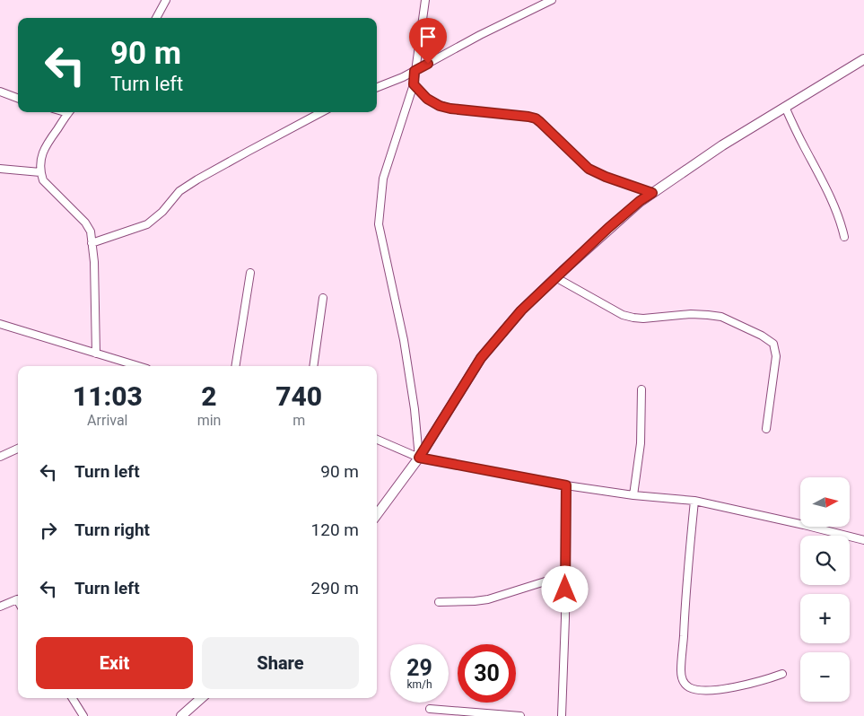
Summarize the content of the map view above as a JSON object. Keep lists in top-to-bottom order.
{
  "north": "right",
  "page": {
    "turn": ["90 m", "Turn left"],
    "eta": [
      "11:03",
      "Arrival",
      "2",
      "min",
      "740",
      "m"
    ],
    "list": [
      {
        "name": "Turn left",
        "value": "90 m"
      },
      {
        "name": "Turn right",
        "value": "120 m"
      },
      {
        "name": "Turn left",
        "value": "290 m"
      }
    ],
    "map_buttons": ["+", "−"],
    "buttons": ["Exit", "Share"],
    "speed": "29 km/h",
    "limit": "30"
  }
}
